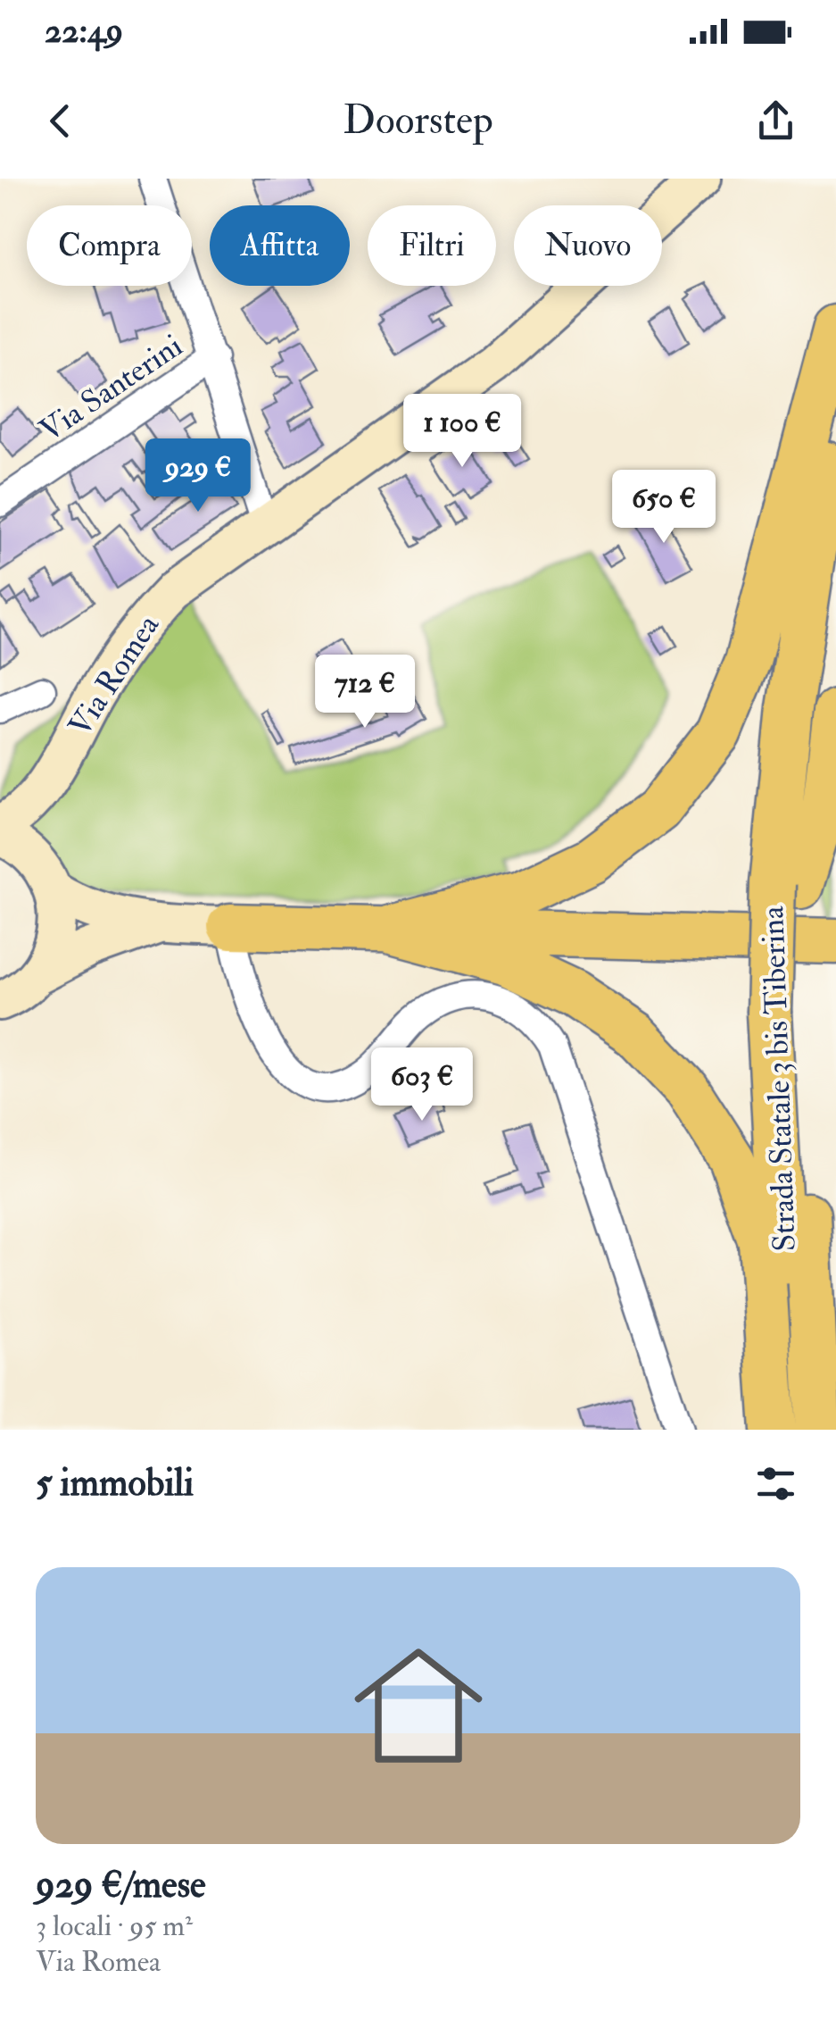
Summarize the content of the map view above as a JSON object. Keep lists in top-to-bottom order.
{
  "streets": {
    "highway": ["Strada Statale 3 bis Tiberina"],
    "main road": ["Via Romea"],
    "street": ["Via Santerini"]
  },
  "crossings": [
    ["Via Santerini", "Via Romea"]
  ],
  "page": {
    "status": "22:49",
    "header": "Doorstep",
    "chip": [
      "Compra",
      "Affitta",
      "Filtri",
      "Nuovo"
    ],
    "price": [
      "1 100 €",
      "929 €",
      "650 €",
      "712 €",
      "603 €"
    ],
    "heading": "5 immobili",
    "list": [
      {
        "name": "929 €/mese",
        "note": "3 locali · 95 m² · Via Romea"
      }
    ]
  }
}
